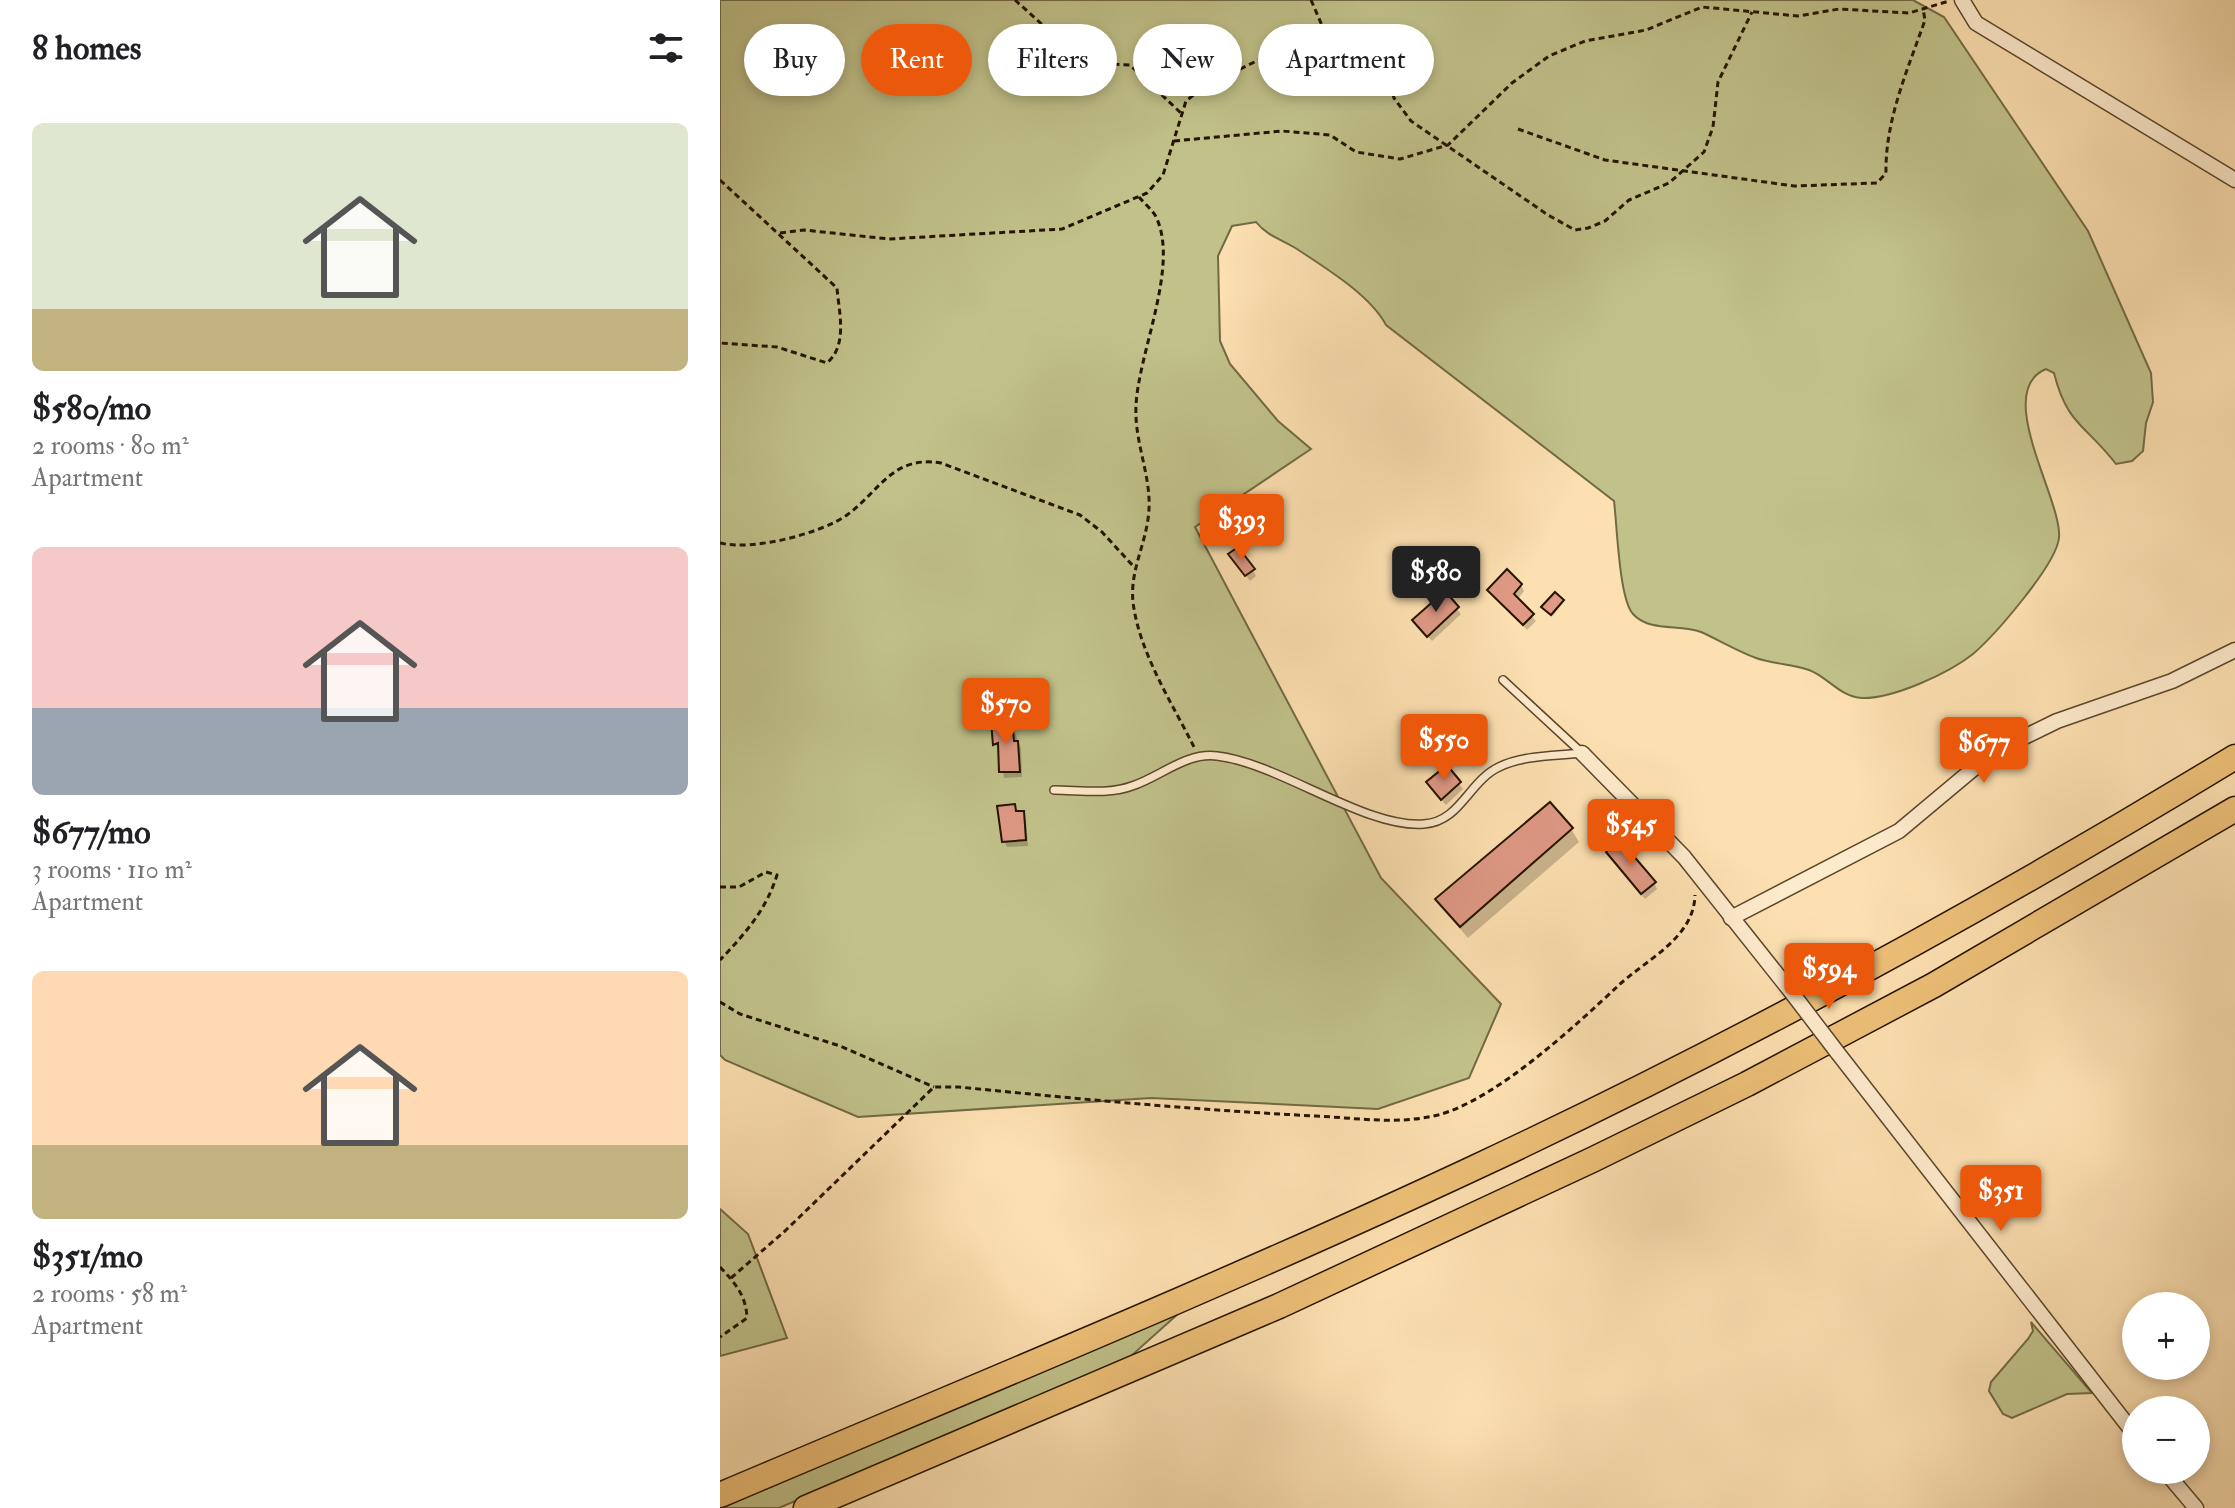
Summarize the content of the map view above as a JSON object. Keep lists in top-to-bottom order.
{
  "page": {
    "heading": "8 homes",
    "chip": [
      "Buy",
      "Rent",
      "Filters",
      "New",
      "Apartment"
    ],
    "list": [
      {
        "name": "$580/mo",
        "note": "2 rooms · 80 m² · Apartment"
      },
      {
        "name": "$677/mo",
        "note": "3 rooms · 110 m² · Apartment"
      },
      {
        "name": "$351/mo",
        "note": "2 rooms · 58 m² · Apartment"
      }
    ],
    "price": [
      "$393",
      "$580",
      "$570",
      "$550",
      "$677",
      "$545",
      "$594",
      "$351"
    ],
    "map_buttons": ["+", "−"]
  }
}
